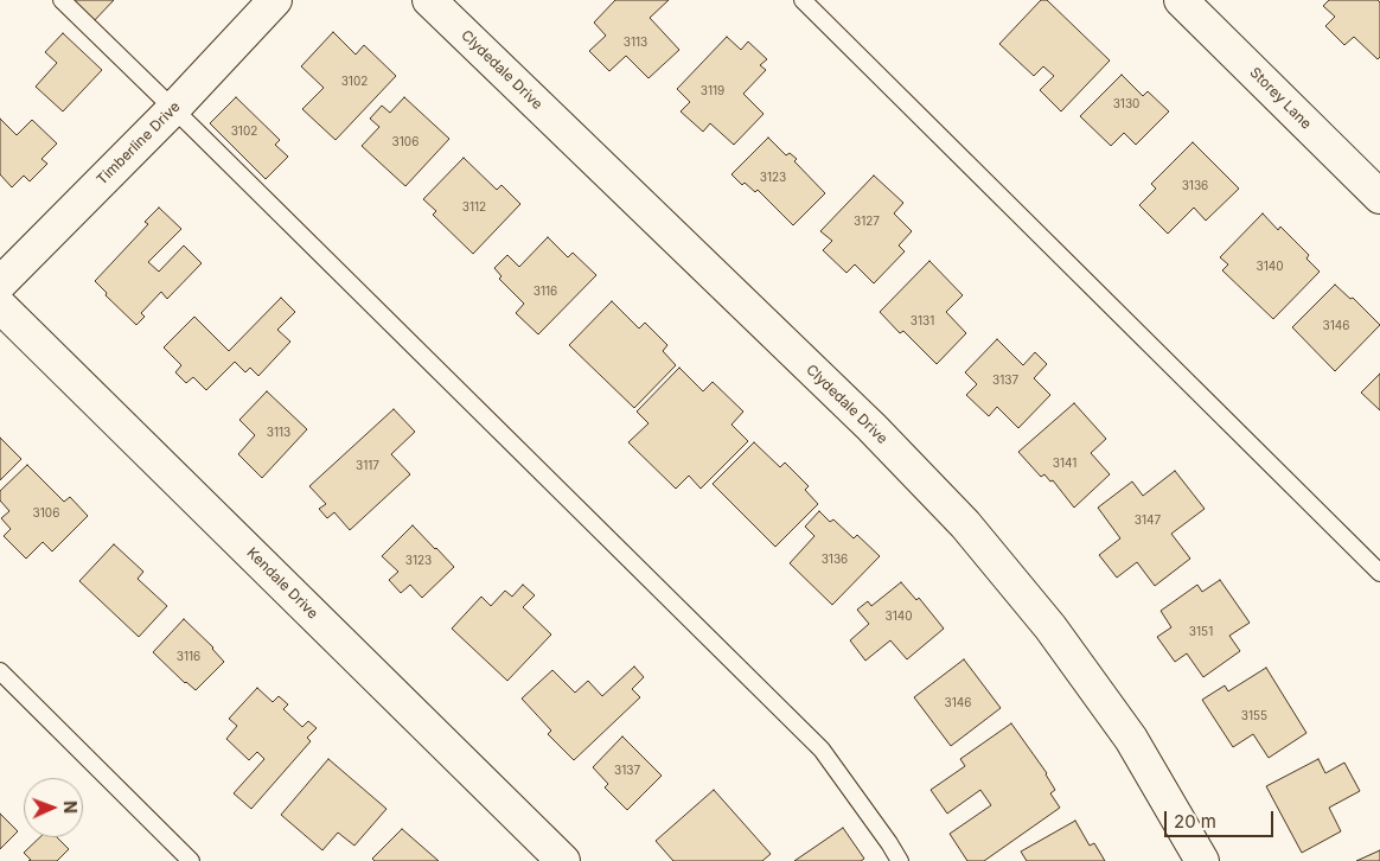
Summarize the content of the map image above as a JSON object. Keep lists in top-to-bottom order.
{
  "streets": {
    "street": [
      "Clydedale Drive",
      "Storey Lane",
      "Timberline Drive",
      "Kendale Drive"
    ]
  },
  "house_numbers": [
    "3113",
    "3102",
    "3119",
    "3130",
    "3102",
    "3106",
    "3123",
    "3136",
    "3112",
    "3127",
    "3140",
    "3116",
    "3131",
    "3146",
    "3137",
    "3113",
    "3141",
    "3117",
    "3106",
    "3147",
    "3136",
    "3123",
    "3140",
    "3151",
    "3116",
    "3146",
    "3155",
    "3137"
  ],
  "scale_bar": "20 m",
  "north": "right"
}
